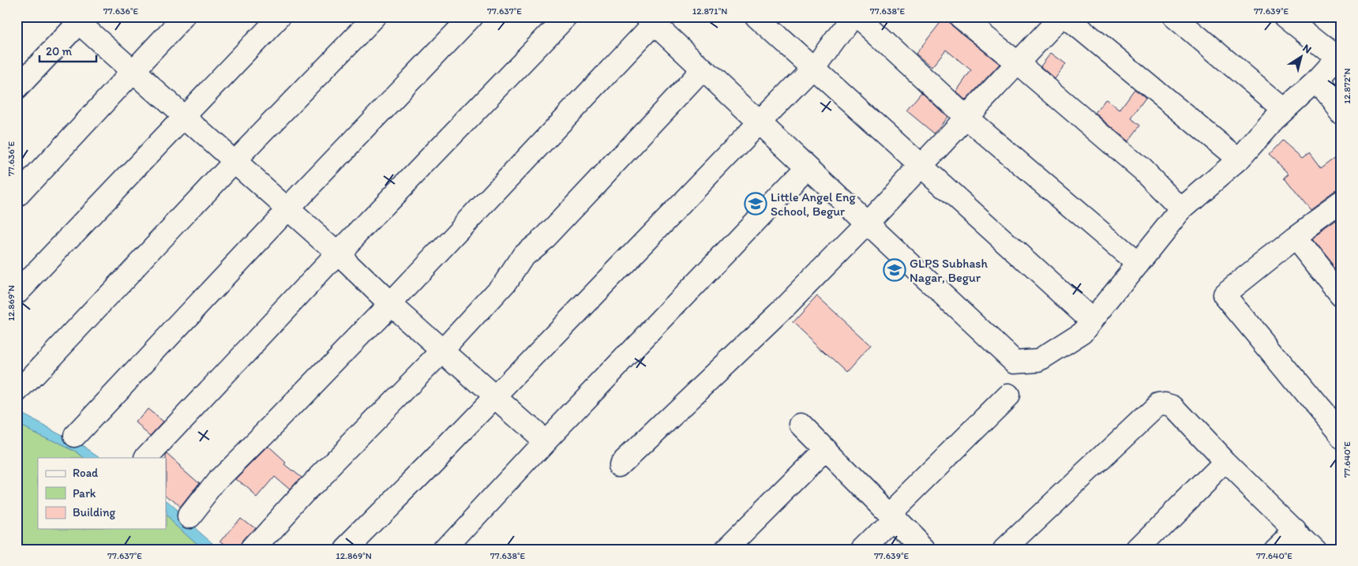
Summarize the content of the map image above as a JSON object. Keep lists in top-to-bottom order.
{
  "places": {
    "school or university": ["Little Angel Eng School, Begur", "GLPS Subhash Nagar, Begur"]
  },
  "legend": ["Road", "Park", "Building"],
  "scale_bar": "20 m",
  "north": "top right",
  "coordinates": [
    "77.636°E",
    "77.637°E",
    "12.871°N",
    "77.638°E",
    "77.639°E",
    "12.872°N",
    "12.869°N",
    "77.640°E"
  ]
}
